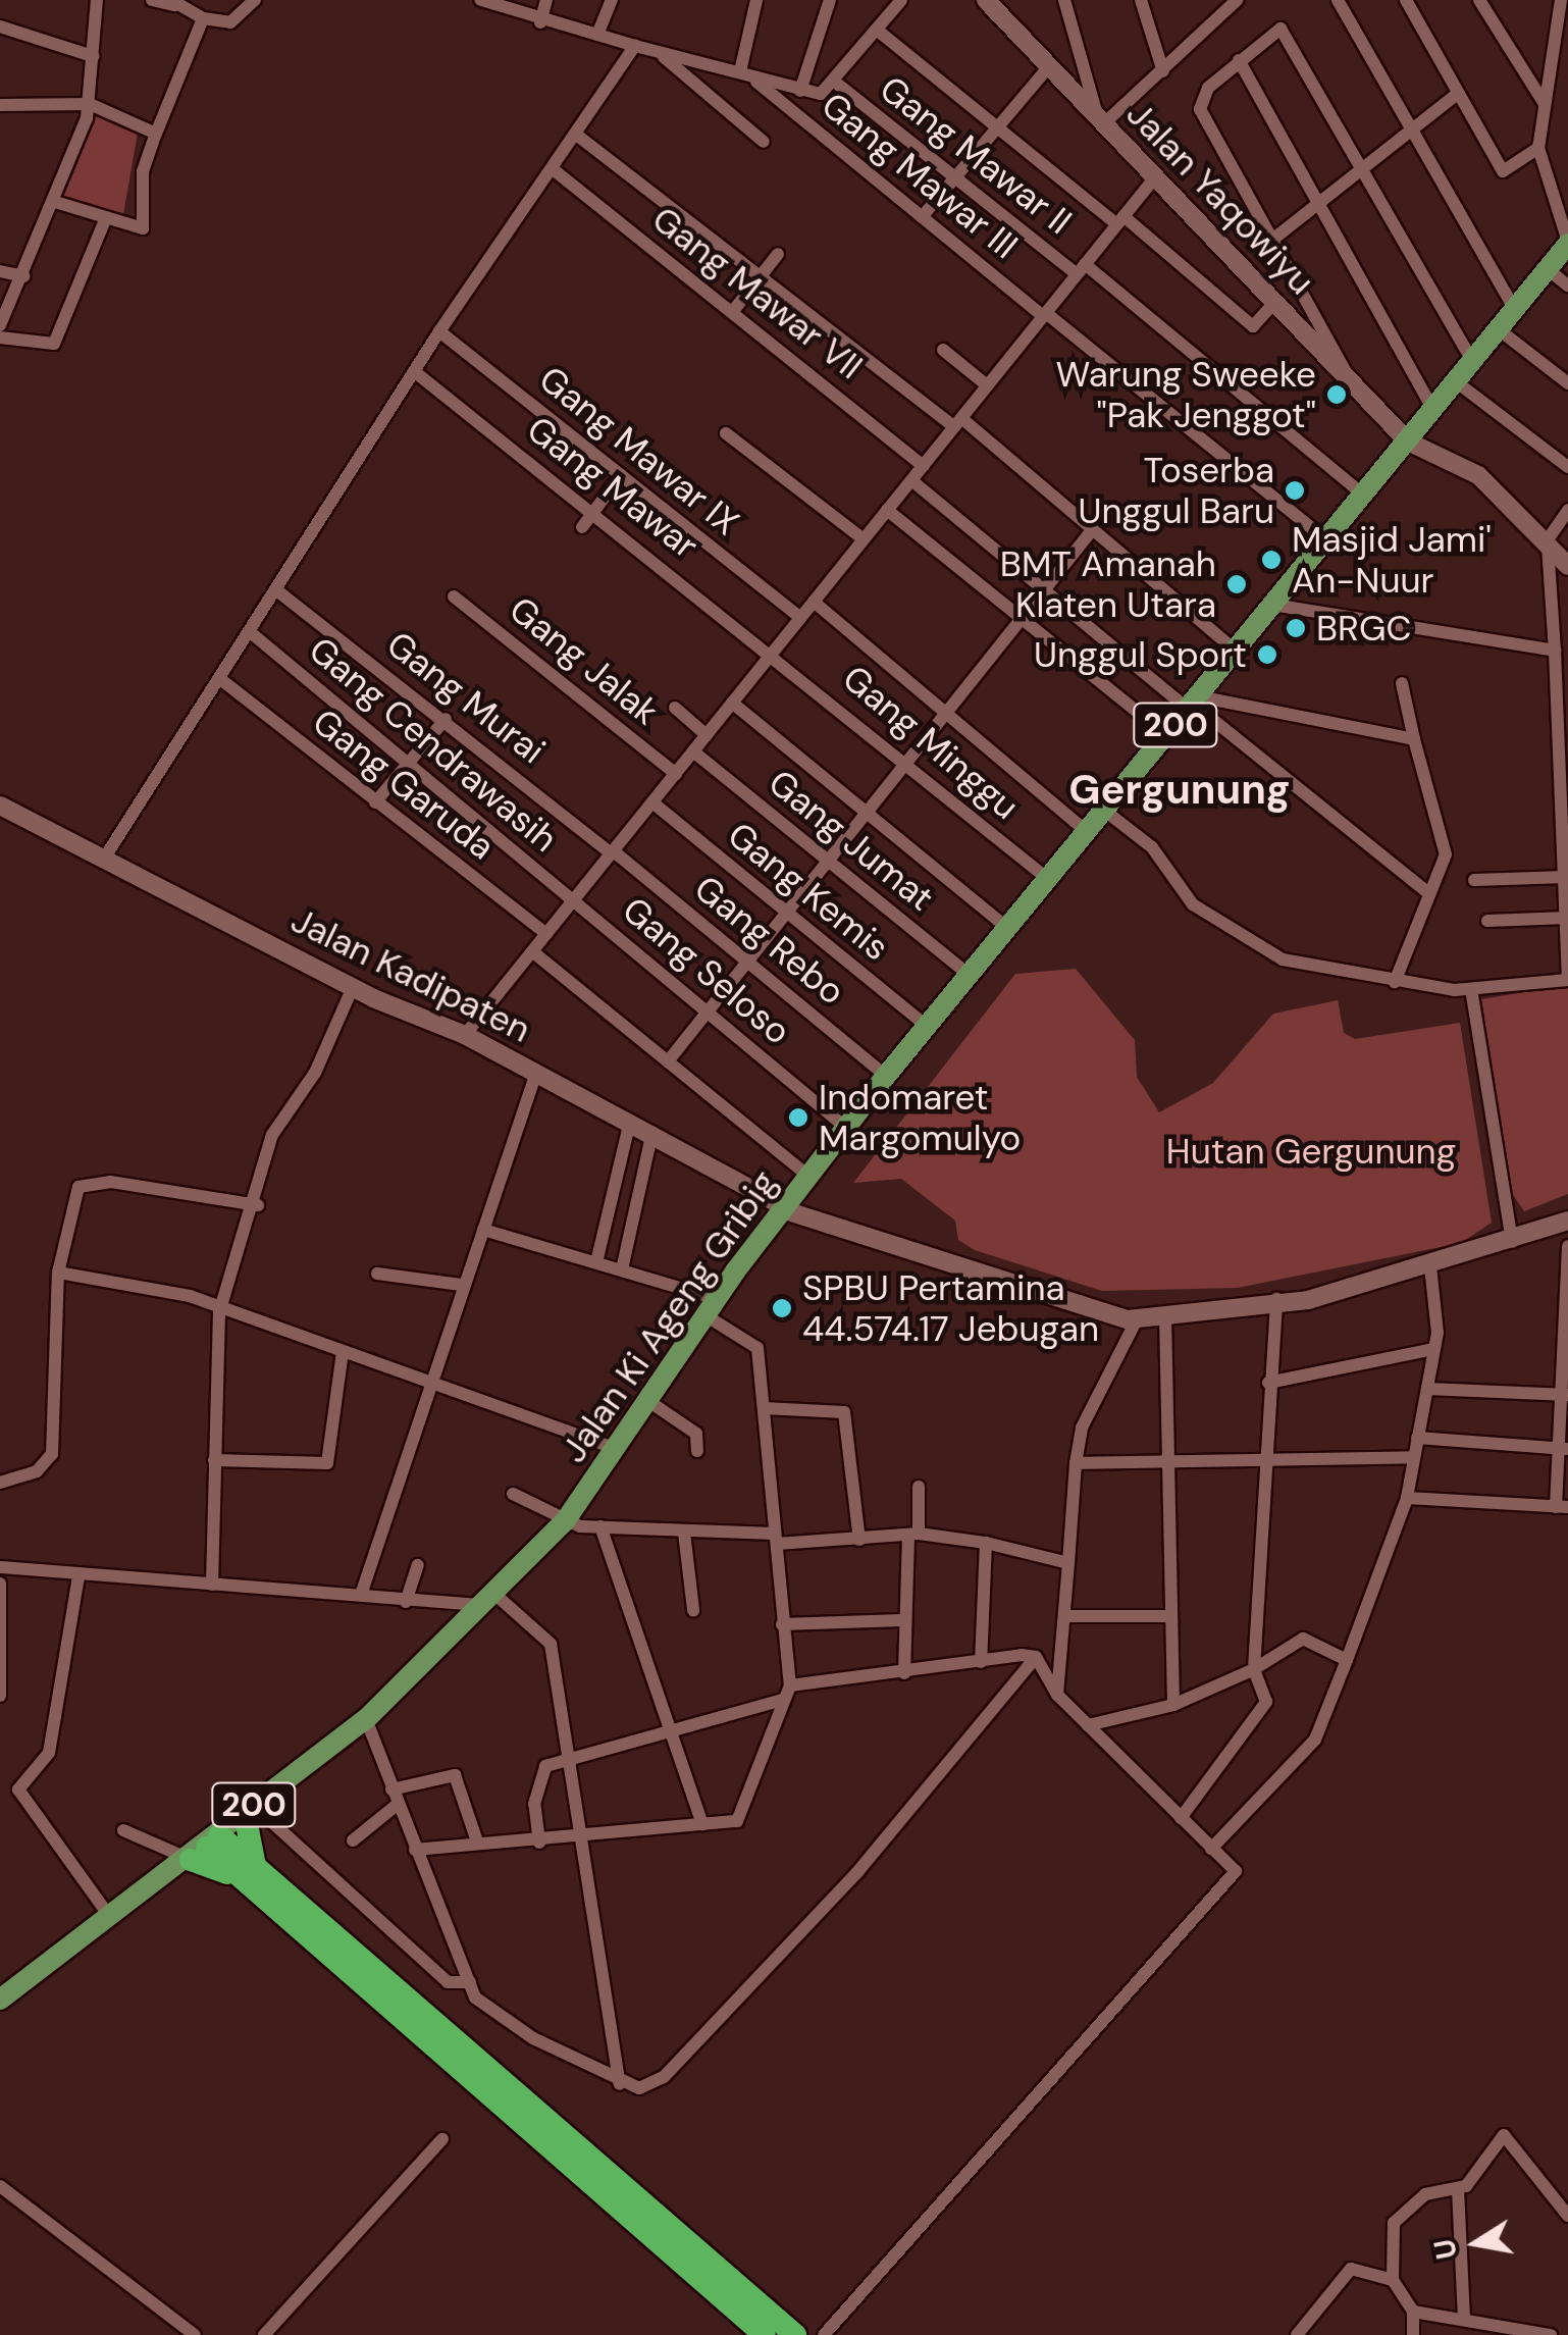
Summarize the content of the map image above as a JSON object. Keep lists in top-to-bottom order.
{
  "streets": {
    "main road": ["200", "Jalan Ki Ageng Gribig"],
    "street": [
      "Gang Mawar II",
      "Gang Mawar III",
      "Jalan Yaqowiyu",
      "Gang Mawar VII",
      "Gang Mawar IX",
      "Gang Mawar",
      "Gang Jalak",
      "Gang Murai",
      "Gang Minggu",
      "Gang Cendrawasih",
      "Gang Garuda",
      "Gang Jumat",
      "Gang Kemis",
      "Gang Rebo",
      "Gang Seloso",
      "Jalan Kadipaten"
    ]
  },
  "crossings": [
    ["Gang Mawar II", "Jalan Ki Ageng Gribig"],
    ["Gang Mawar III", "Jalan Ki Ageng Gribig"],
    ["Jalan Yaqowiyu", "Jalan Ki Ageng Gribig"],
    ["Gang Mawar", "Gang Minggu"],
    ["Gang Murai", "Gang Rebo"],
    ["Gang Minggu", "Jalan Ki Ageng Gribig"],
    ["Gang Cendrawasih", "Gang Seloso"],
    ["Gang Jumat", "Jalan Ki Ageng Gribig"],
    ["Gang Kemis", "Jalan Ki Ageng Gribig"],
    ["Gang Rebo", "Jalan Ki Ageng Gribig"],
    ["Gang Seloso", "Jalan Ki Ageng Gribig"],
    ["Jalan Kadipaten", "Jalan Ki Ageng Gribig"]
  ],
  "districts": ["Gergunung"],
  "parks": ["Hutan Gergunung"],
  "places": [
    "Warung Sweeke \"Pak Jenggot\"",
    "Toserba Unggul Baru",
    "Masjid Jami' An-Nuur",
    "BMT Amanah Klaten Utara",
    "BRGC",
    "Unggul Sport",
    "Indomaret Margomulyo",
    "SPBU Pertamina 44.574.17 Jebugan"
  ],
  "north": "left"
}
